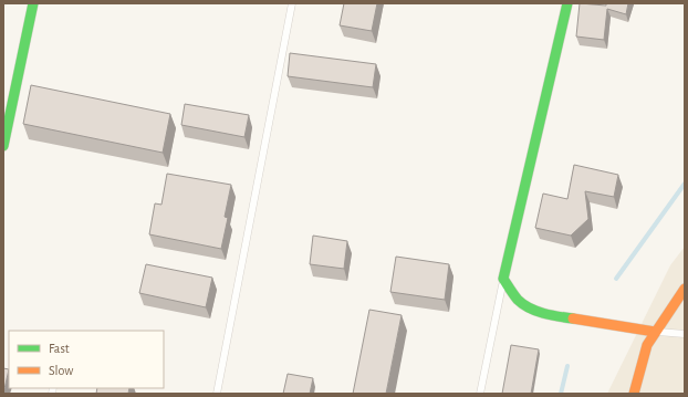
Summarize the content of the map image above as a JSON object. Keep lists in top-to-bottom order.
{
  "legend": ["Fast", "Slow"]
}
